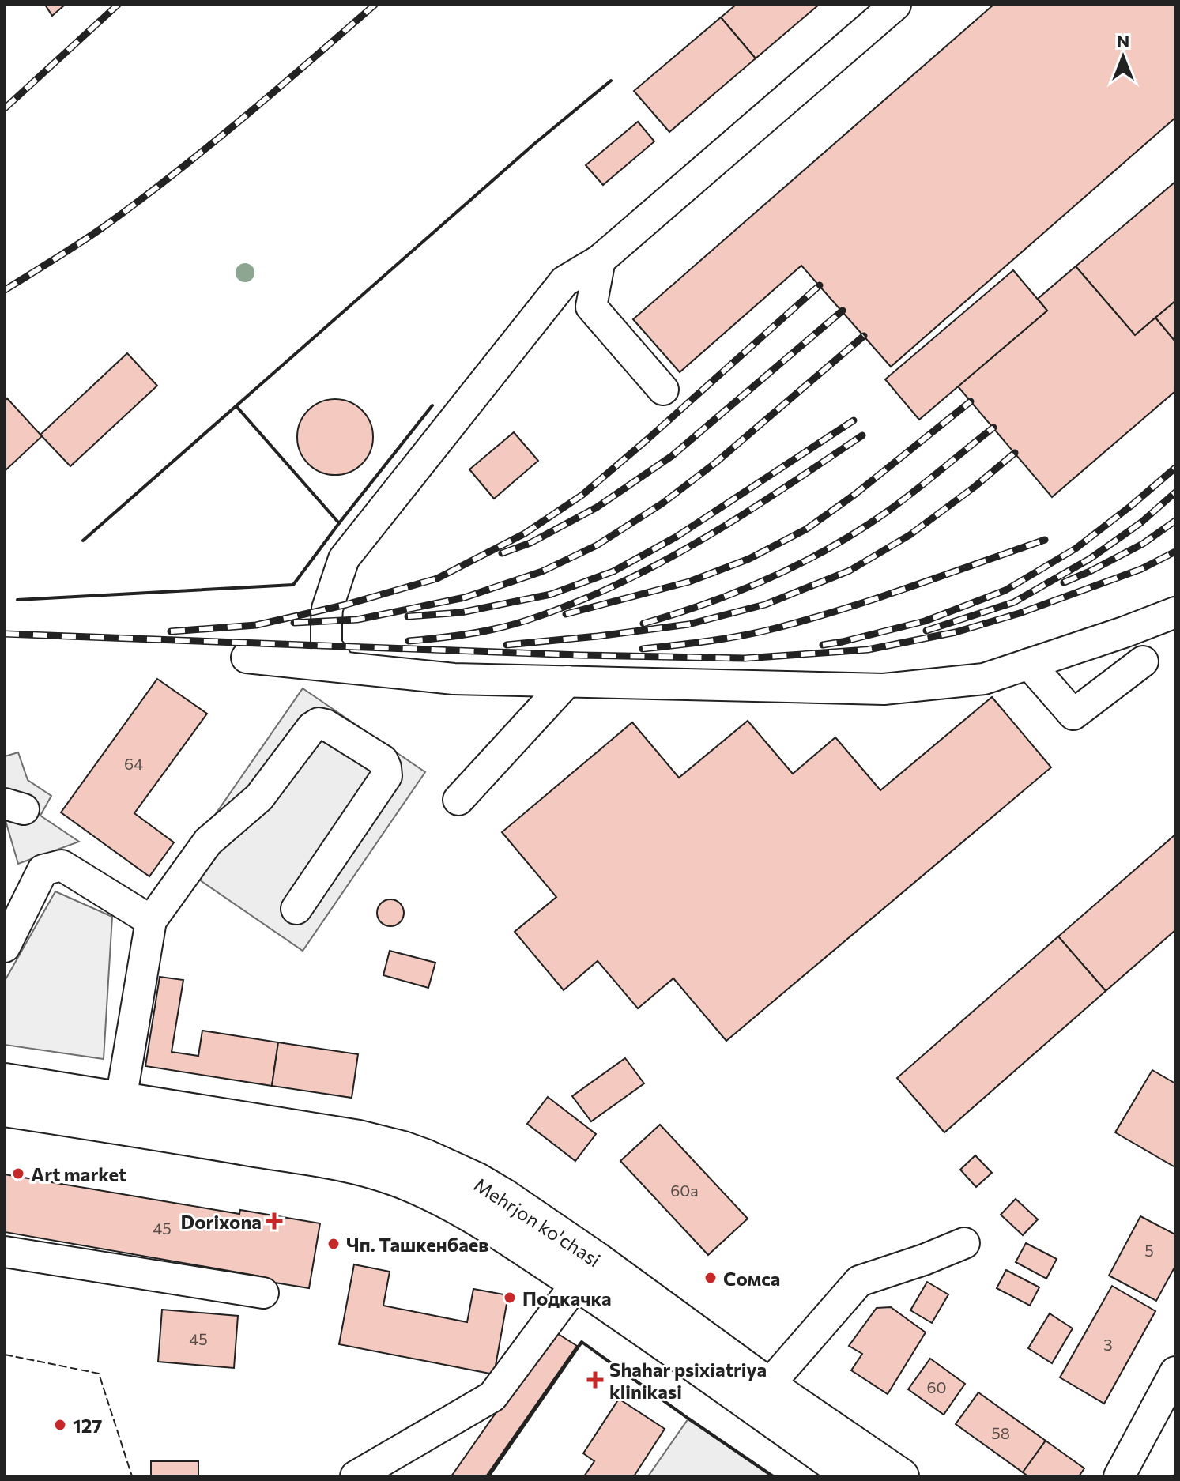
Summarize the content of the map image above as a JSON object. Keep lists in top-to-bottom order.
{
  "streets": {
    "main road": ["Mehrjon ko'chasi"]
  },
  "places": {
    "other": [
      "Art market",
      "Чп. Ташкенбаев",
      "Сомса",
      "Подкачка",
      "127"
    ],
    "health": ["Dorixona", "Shahar psixiatriya klinikasi"]
  },
  "house_numbers": [
    "64",
    "60a",
    "45",
    "5",
    "45",
    "3",
    "60",
    "58"
  ],
  "north": "top"
}
